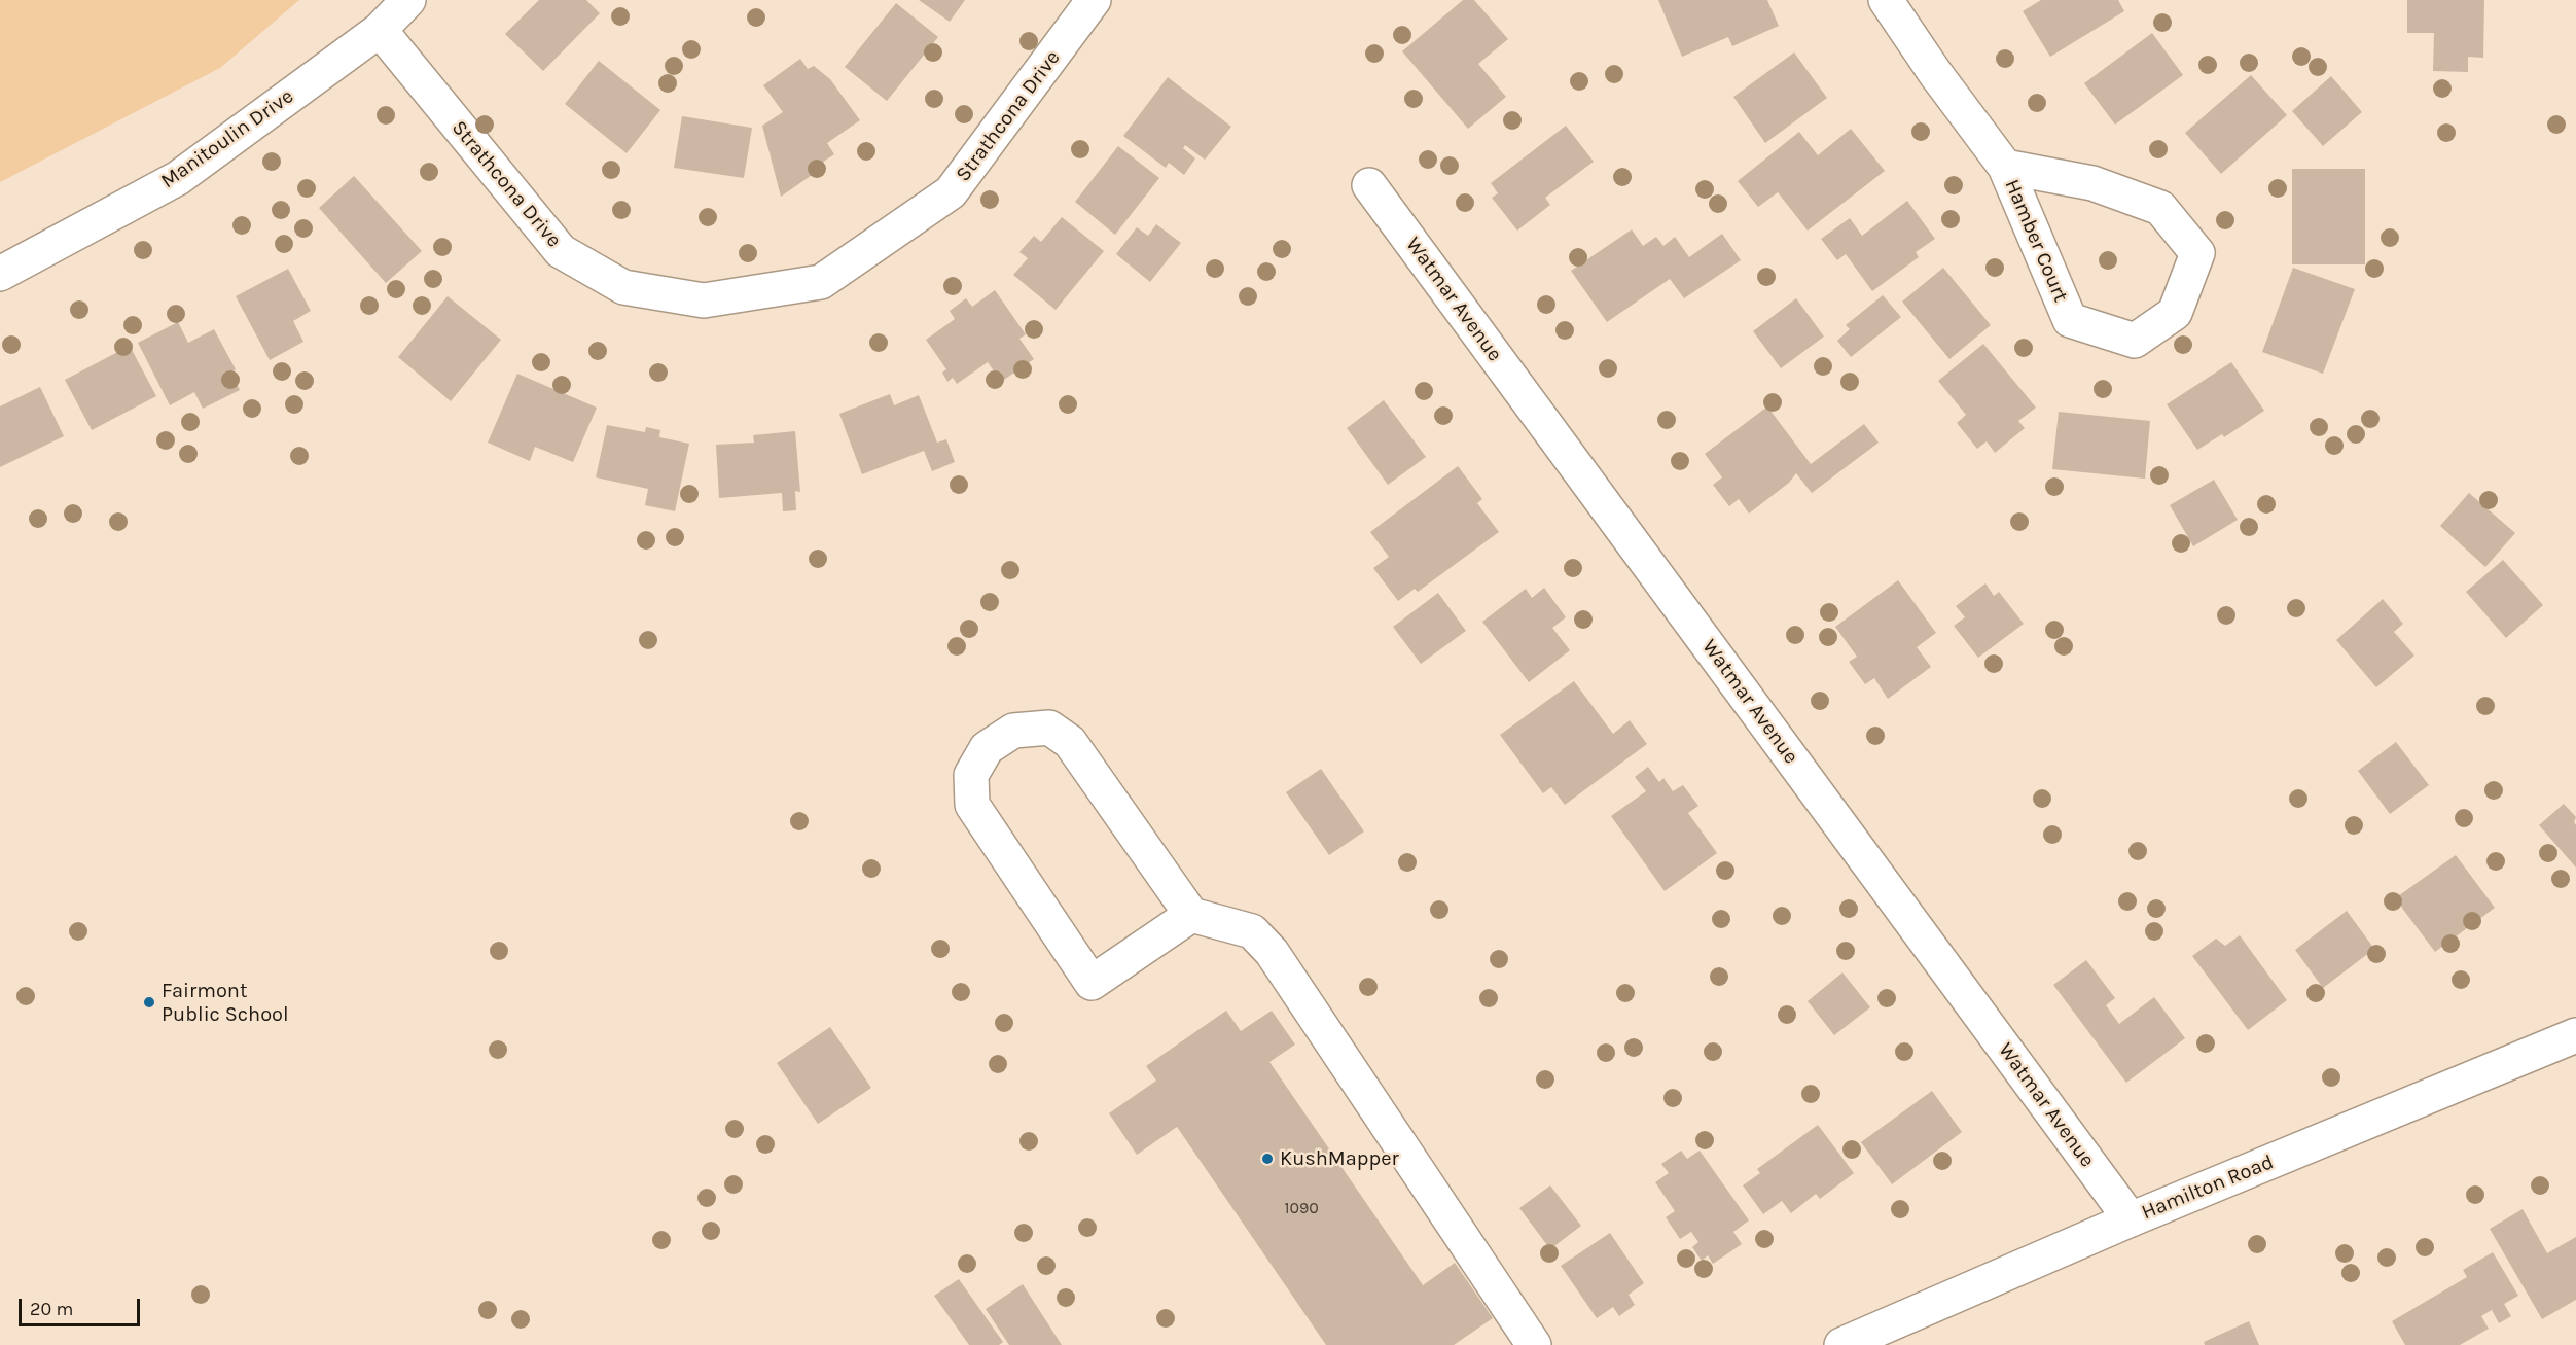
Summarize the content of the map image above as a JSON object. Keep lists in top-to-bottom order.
{
  "streets": {
    "street": [
      "Strathcona Drive",
      "Manitoulin Drive",
      "Hamber Court",
      "Watmar Avenue",
      "Hamilton Road"
    ]
  },
  "crossings": [
    ["Strathcona Drive", "Manitoulin Drive"],
    ["Watmar Avenue", "Hamilton Road"]
  ],
  "places": ["Fairmont Public School", "KushMapper"],
  "house_numbers": ["1090"],
  "scale_bar": "20 m"
}
